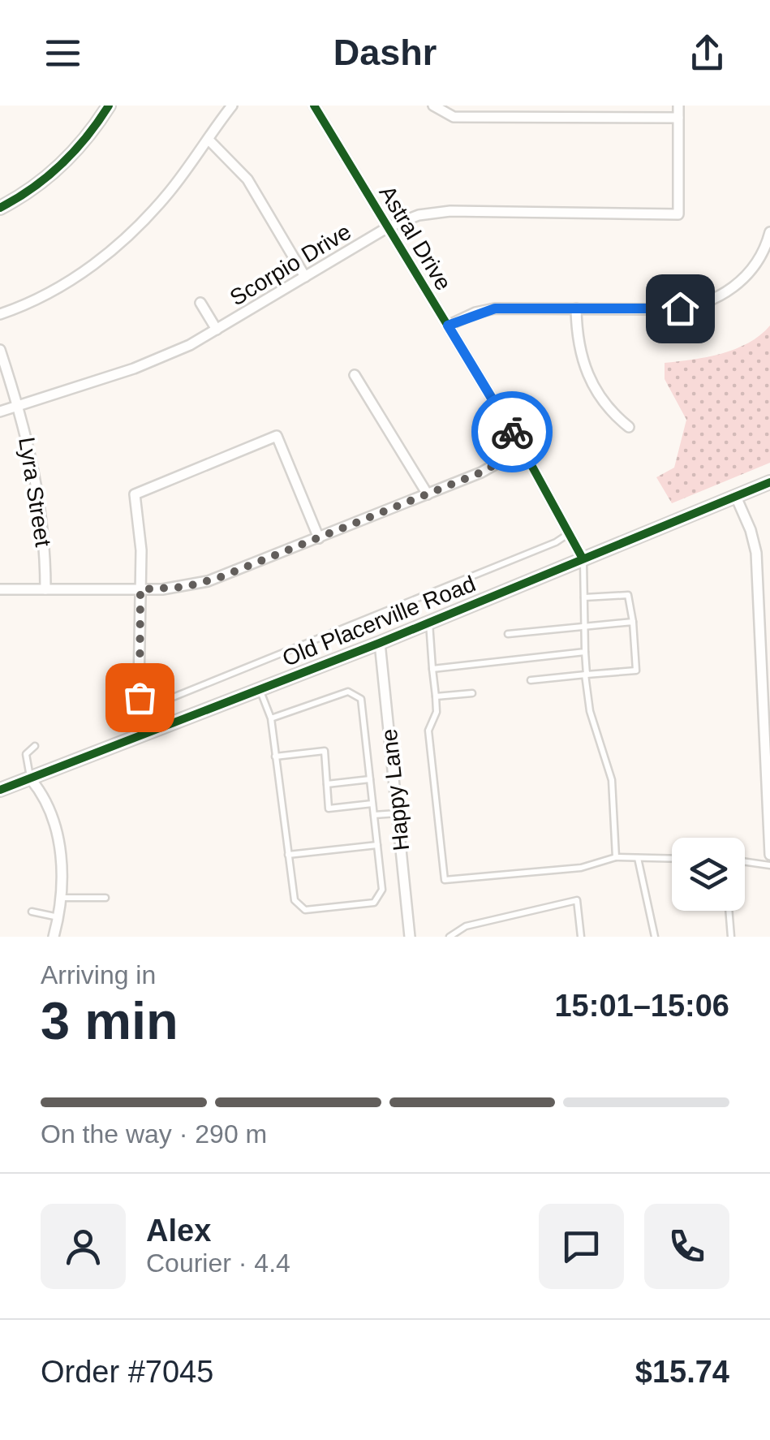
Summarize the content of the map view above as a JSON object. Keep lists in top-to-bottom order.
{
  "streets": {
    "street": [
      "Astral Drive",
      "Scorpio Drive",
      "Lyra Street",
      "Old Placerville Road",
      "Happy Lane"
    ]
  },
  "crossings": [
    ["Astral Drive", "Scorpio Drive"],
    ["Astral Drive", "Old Placerville Road"],
    ["Scorpio Drive", "Lyra Street"],
    ["Old Placerville Road", "Happy Lane"]
  ],
  "page": {
    "header": "Dashr",
    "heading": ["3 min", "Arriving in", "15:01–15:06"],
    "panel": [
      "Alex",
      "Courier · 4.4",
      "Order #7045",
      "$15.74"
    ],
    "bar": "On the way · 290 m"
  }
}
